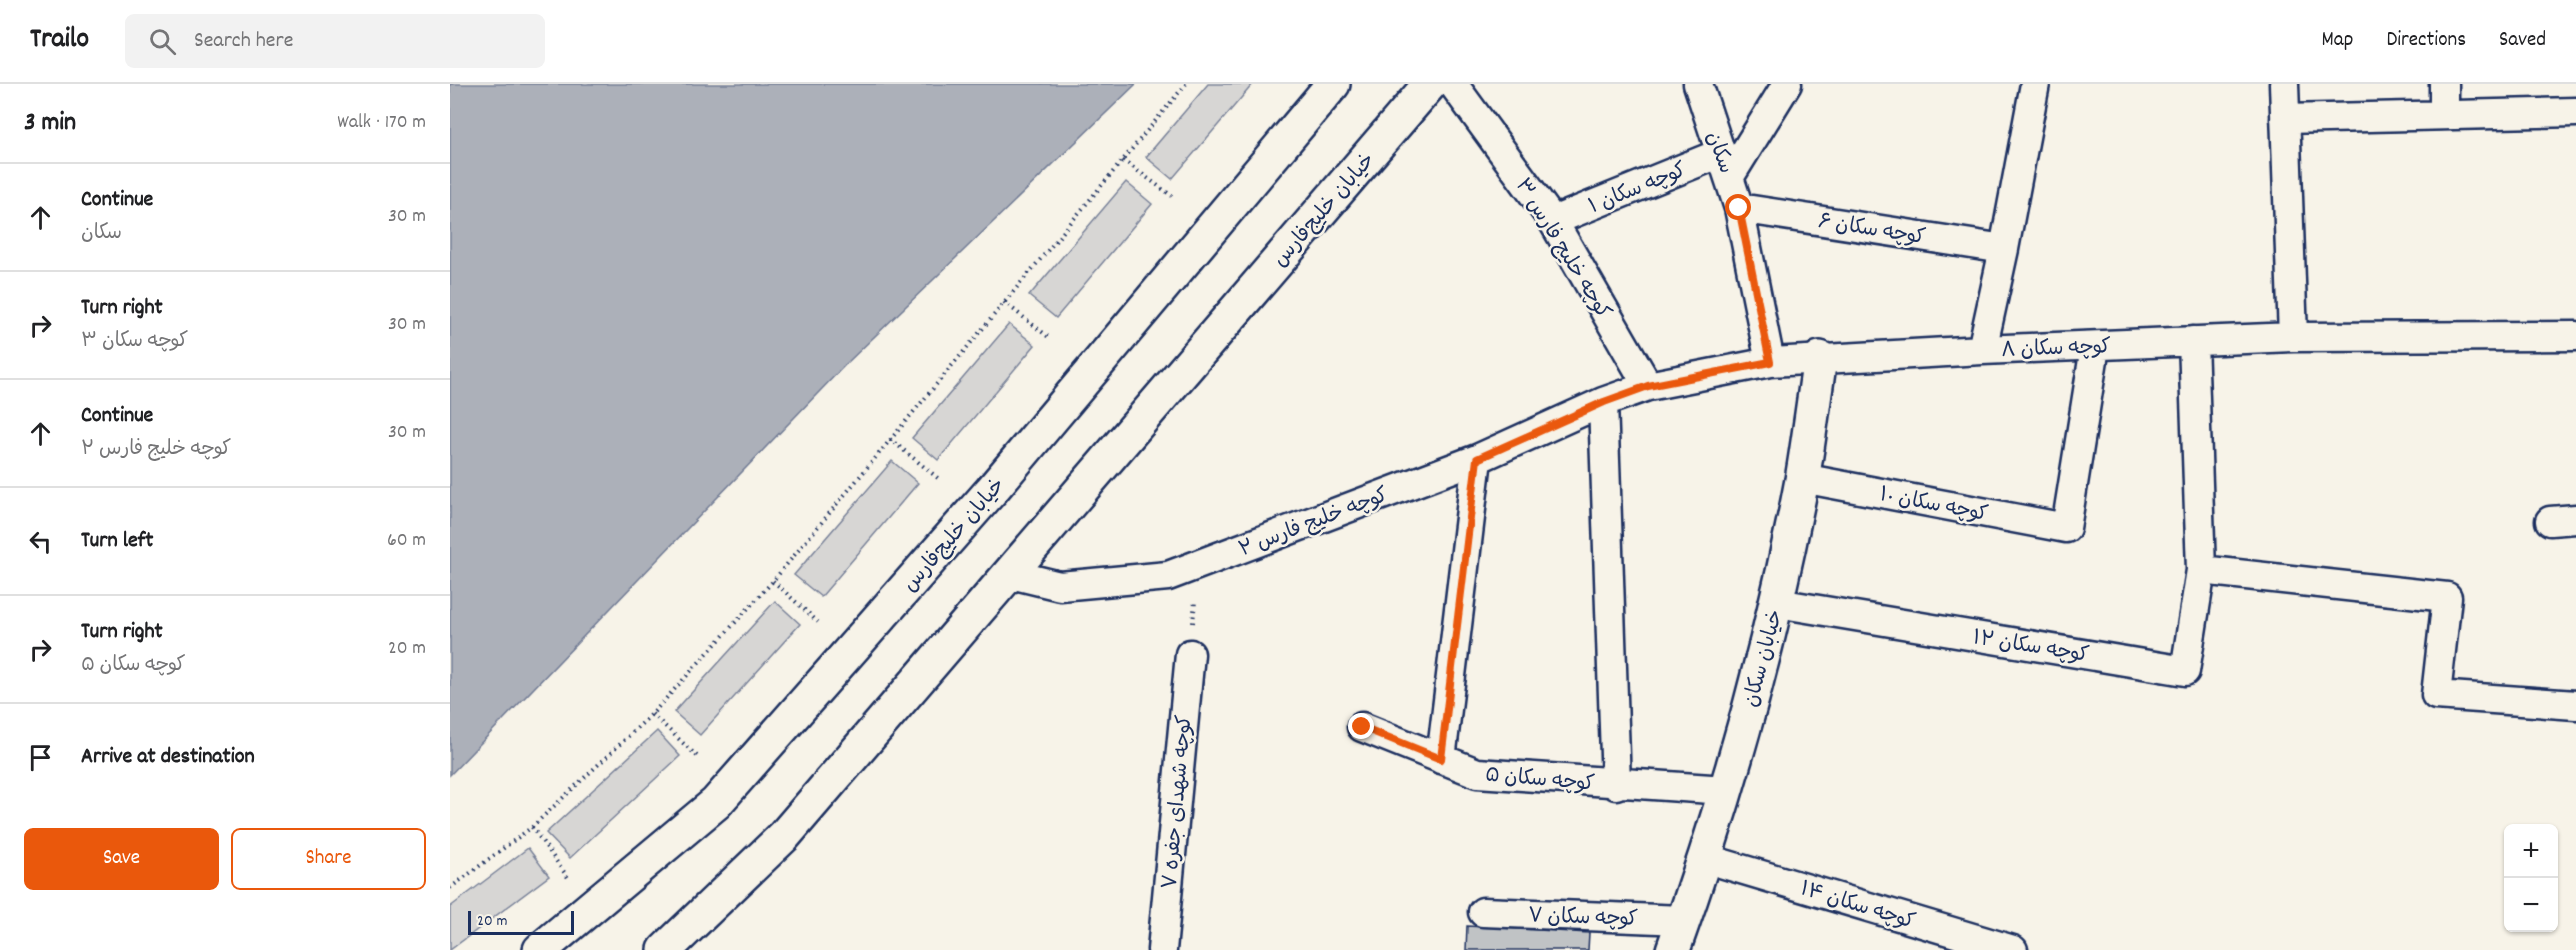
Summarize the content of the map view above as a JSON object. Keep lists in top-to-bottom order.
{
  "streets": {
    "main road": ["خیابان خلیج‌فارس", "خیابان سکان"],
    "street": [
      "سکان",
      "کوچه سکان ۱",
      "کوچه سکان ۶",
      "کوچه خلیج فارس ۳",
      "کوچه سکان ۸",
      "کوچه سکان ۱۰",
      "کوچه خلیج فارس ۲",
      "کوچه سکان ۱۲",
      "کوچه سکان ۵",
      "کوچه شهدای جفره ۷",
      "کوچه سکان ۱۴",
      "کوچه سکان ۷"
    ]
  },
  "crossings": [
    ["سکان", "کوچه سکان ۱"],
    ["سکان", "کوچه سکان ۶"],
    ["سکان", "کوچه سکان ۸"],
    ["سکان", "کوچه خلیج فارس ۲"],
    ["کوچه سکان ۱", "کوچه خلیج فارس ۳"],
    ["خیابان خلیج‌فارس", "کوچه خلیج فارس ۲"],
    ["کوچه خلیج فارس ۳", "کوچه خلیج فارس ۲"],
    ["کوچه سکان ۸", "کوچه سکان ۱۰"],
    ["کوچه سکان ۸", "کوچه خلیج فارس ۲"],
    ["کوچه سکان ۸", "خیابان سکان"],
    ["کوچه سکان ۱۰", "خیابان سکان"],
    ["کوچه سکان ۱۲", "خیابان سکان"],
    ["خیابان سکان", "کوچه سکان ۵"],
    ["خیابان سکان", "کوچه سکان ۱۴"],
    ["خیابان سکان", "کوچه سکان ۷"]
  ],
  "scale_bar": "20 m",
  "page": {
    "header": "Trailo",
    "search": "Search here",
    "nav": ["Map", "Directions", "Saved"],
    "heading": ["3 min", "Walk · 170 m"],
    "list": [
      ["Continue", "سکان", "30 m"],
      ["Turn right", "کوچه سکان ۳", "30 m"],
      ["Continue", "کوچه خلیج فارس ۲", "30 m"],
      ["Turn left", "60 m"],
      ["Turn right", "کوچه سکان ۵", "20 m"],
      "Arrive at destination"
    ],
    "buttons": ["Save", "Share"],
    "map_buttons": ["+", "−"],
    "scale": "20 m"
  }
}
